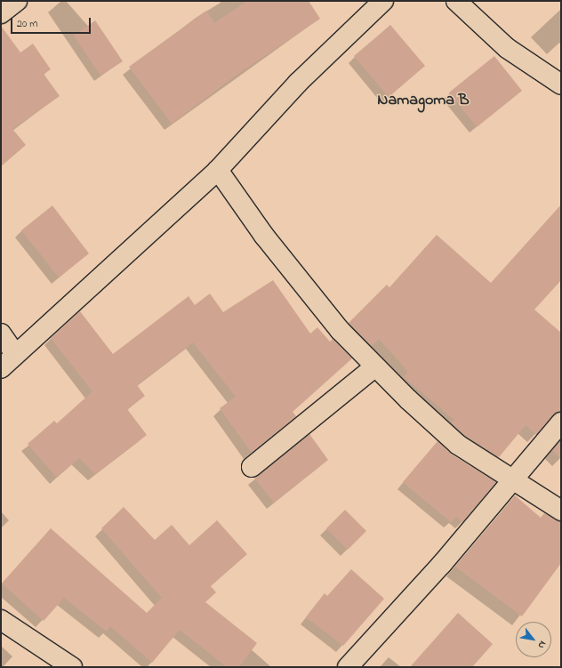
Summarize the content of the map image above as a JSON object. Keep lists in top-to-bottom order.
{
  "districts": ["Namagoma B"],
  "scale_bar": "20 m",
  "north": "bottom right"
}
